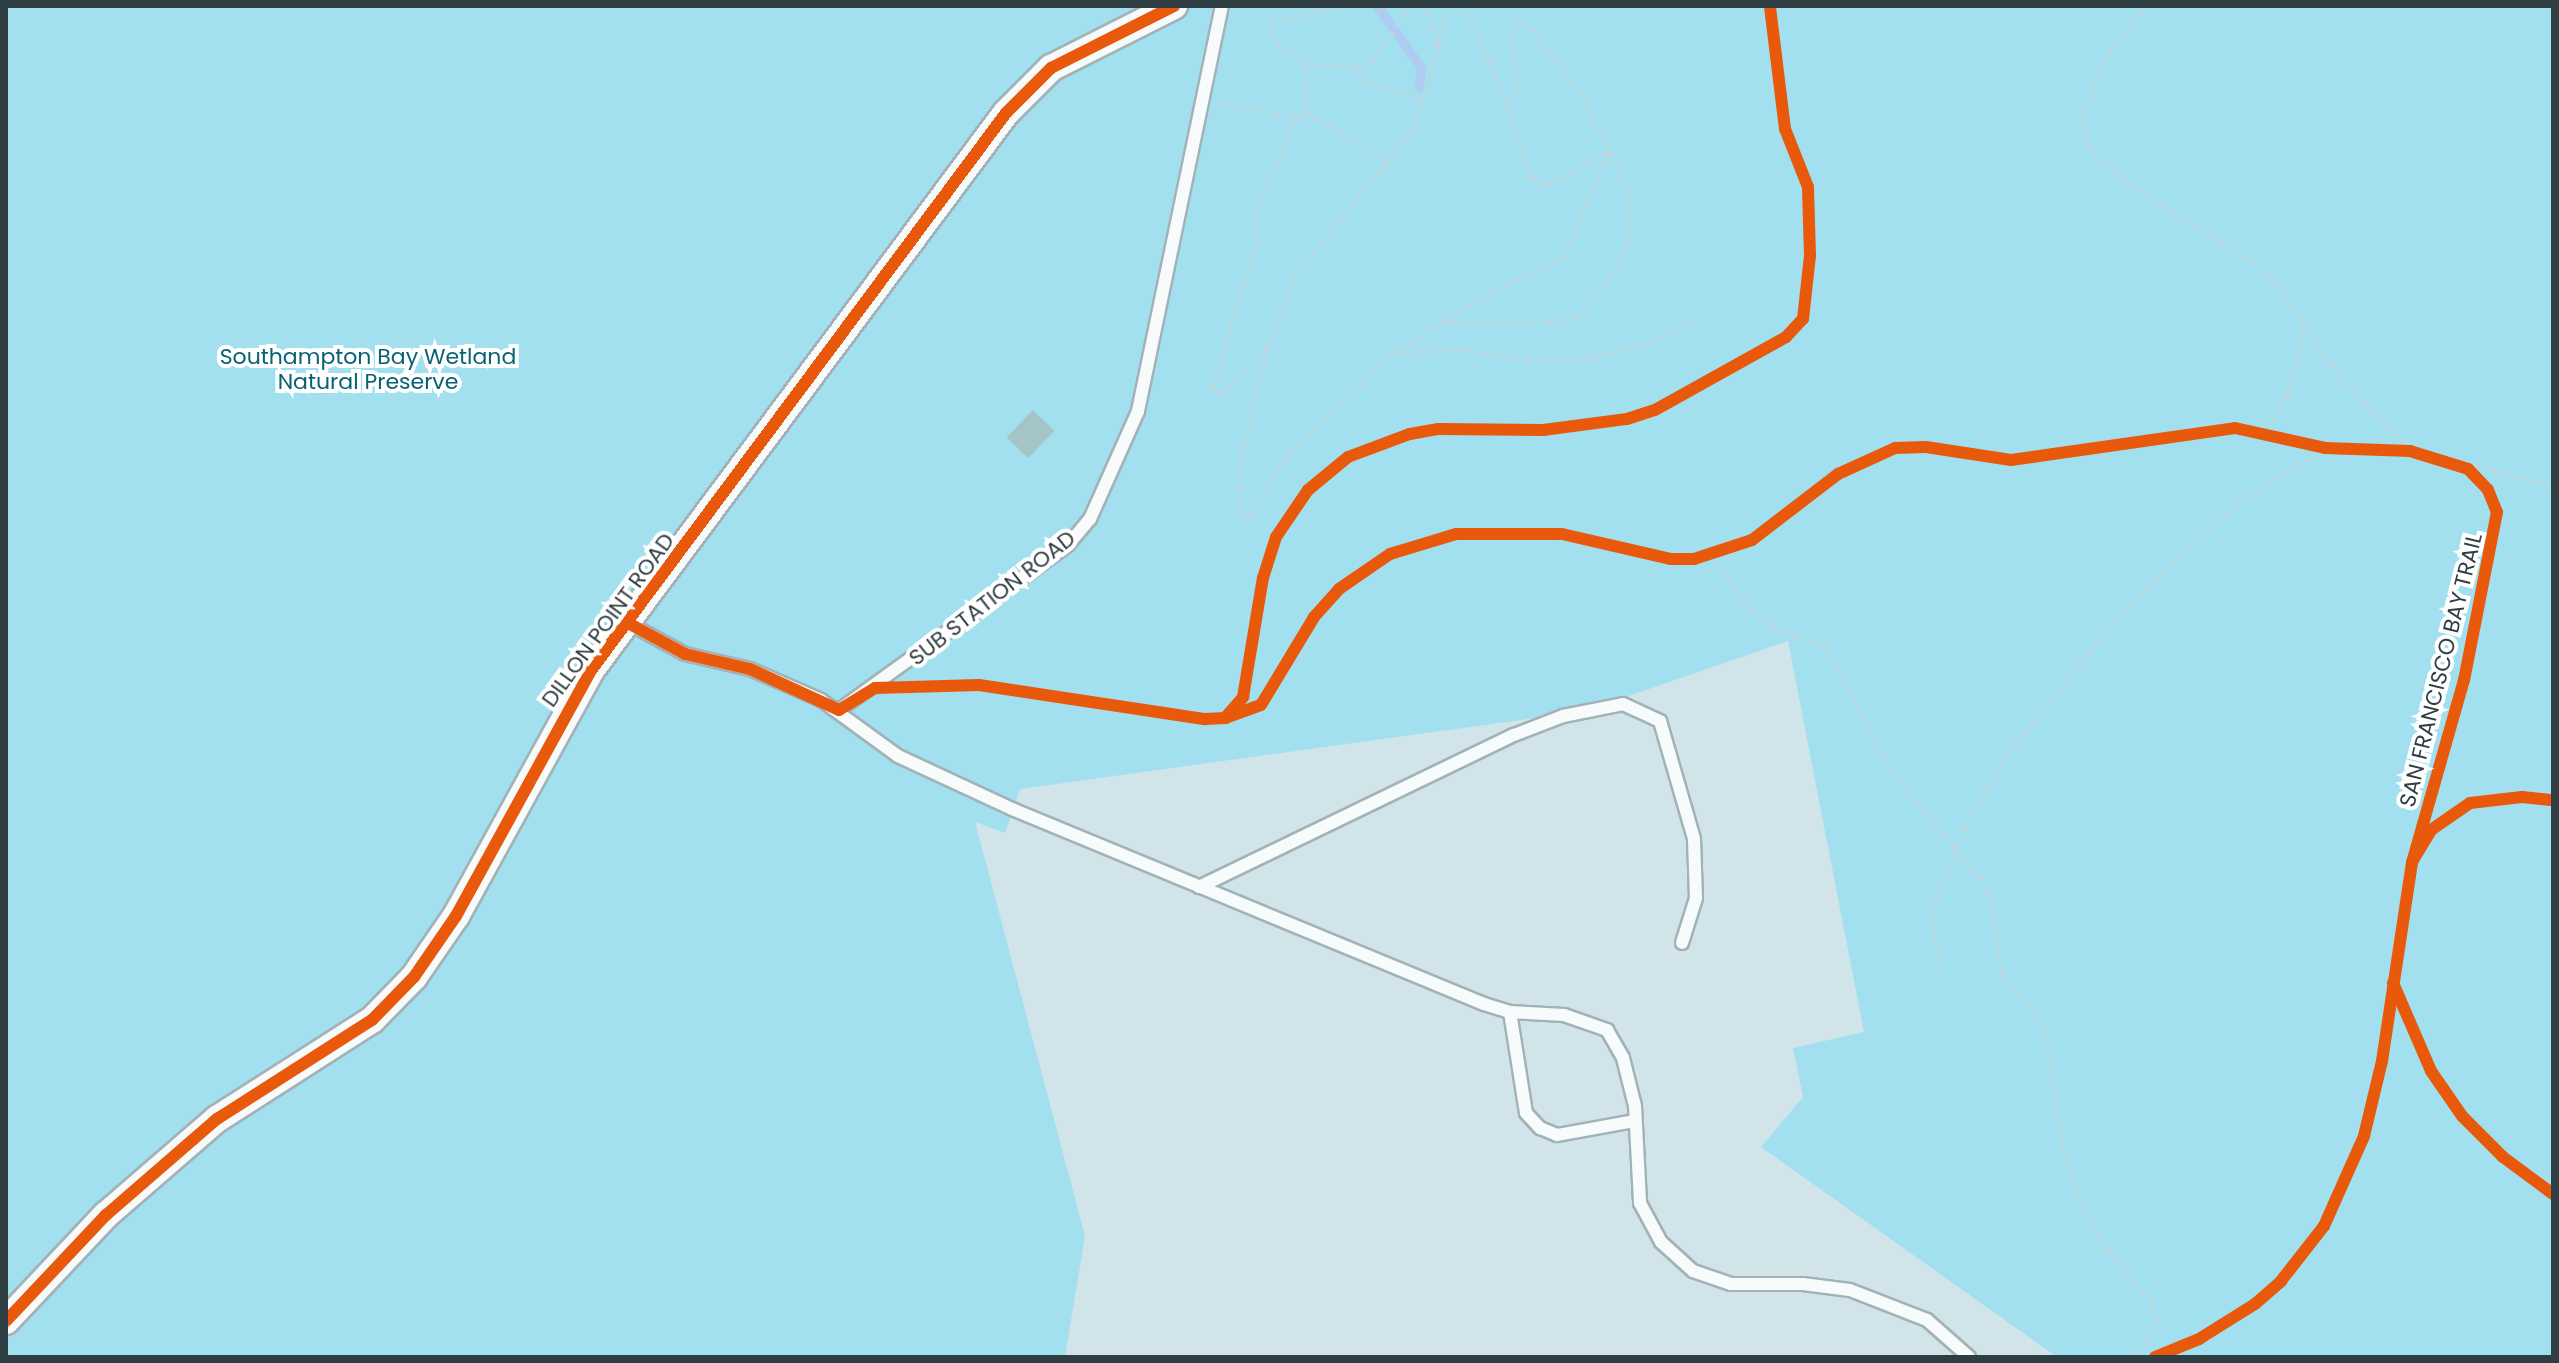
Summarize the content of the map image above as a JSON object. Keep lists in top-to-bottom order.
{
  "streets": {
    "street": ["DILLON POINT ROAD"],
    "lane": ["SUB STATION ROAD"],
    "cycle path": ["SAN FRANCISCO BAY TRAIL"]
  },
  "parks": ["Southampton Bay Wetland Natural Preserve"]
}
